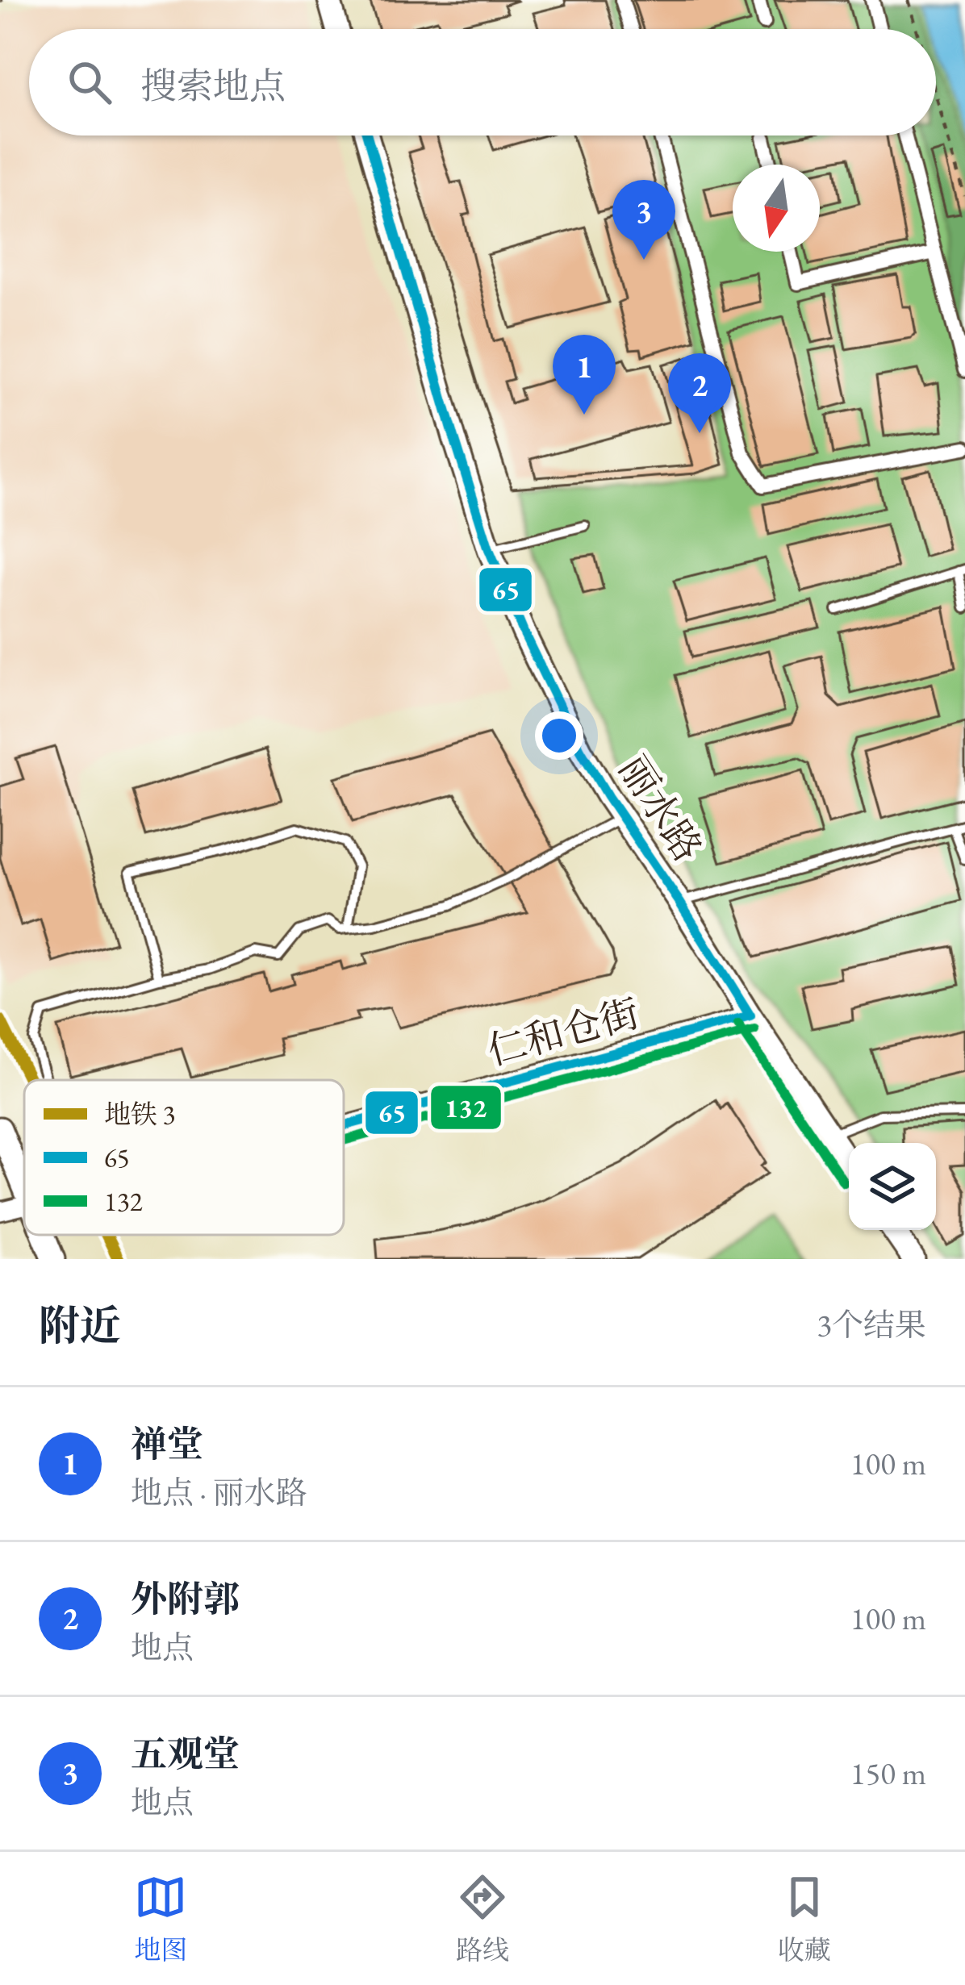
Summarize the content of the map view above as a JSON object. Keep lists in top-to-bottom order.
{
  "streets": {
    "street": ["丽水路", "仁和仓街"]
  },
  "crossings": [
    ["丽水路", "仁和仓街"]
  ],
  "lines": ["transit line 65", "metro line 3", "transit line 132"],
  "legend": ["地铁 3", "65", "132"],
  "north": "bottom",
  "page": {
    "search": "搜索地点",
    "pins": ["3", "1", "2"],
    "heading": ["附近", "3个结果"],
    "list": [
      {
        "mark": "1",
        "name": "禅堂",
        "note": "地点 · 丽水路",
        "value": "100 m"
      },
      {
        "mark": "2",
        "name": "外附郭",
        "note": "地点",
        "value": "100 m"
      },
      {
        "mark": "3",
        "name": "五观堂",
        "note": "地点",
        "value": "150 m"
      }
    ],
    "nav": ["地图", "路线", "收藏"]
  }
}
